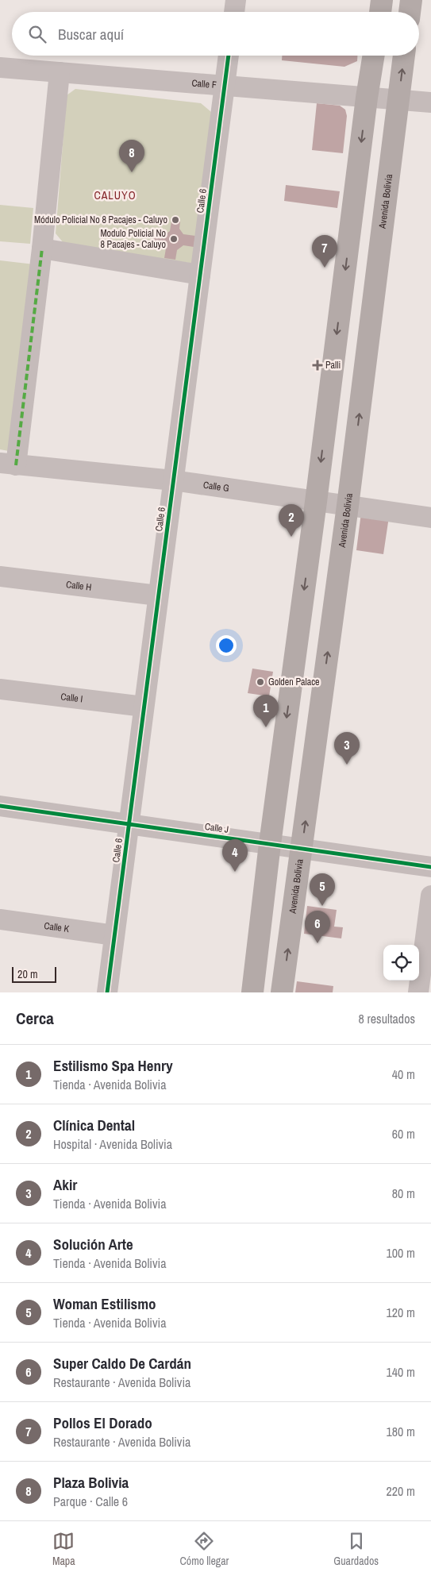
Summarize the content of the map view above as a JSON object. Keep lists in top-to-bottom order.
{
  "streets": {
    "main road": ["Avenida Bolivia"],
    "street": [
      "Calle F",
      "Calle 6",
      "Calle G",
      "Calle H",
      "Calle I",
      "Calle J",
      "Calle K"
    ]
  },
  "crossings": [
    ["Calle F", "Calle 6"],
    ["Calle F", "Avenida Bolivia"],
    ["Calle 6", "Calle G"],
    ["Calle 6", "Calle H"],
    ["Calle 6", "Calle I"],
    ["Calle 6", "Calle J"],
    ["Calle 6", "Calle K"],
    ["Avenida Bolivia", "Calle G"],
    ["Avenida Bolivia", "Calle J"]
  ],
  "districts": ["CALUYO"],
  "places": {
    "other": ["Módulo Policial No 8 Pacajes - Caluyo", "Modulo Policial No 8 Pacajes - Caluyo", "Golden Palace"],
    "health": ["Palli"]
  },
  "scale_bar": "20 m",
  "page": {
    "search": "Buscar aquí",
    "pins": [
      "8",
      "7",
      "2",
      "1",
      "3",
      "4",
      "5",
      "6"
    ],
    "scale": "20 m",
    "heading": ["Cerca", "8 resultados"],
    "list": [
      {
        "mark": "1",
        "name": "Estilismo Spa Henry",
        "note": "Tienda · Avenida Bolivia",
        "value": "40 m"
      },
      {
        "mark": "2",
        "name": "Clínica Dental",
        "note": "Hospital · Avenida Bolivia",
        "value": "60 m"
      },
      {
        "mark": "3",
        "name": "Akir",
        "note": "Tienda · Avenida Bolivia",
        "value": "80 m"
      },
      {
        "mark": "4",
        "name": "Solución Arte",
        "note": "Tienda · Avenida Bolivia",
        "value": "100 m"
      },
      {
        "mark": "5",
        "name": "Woman Estilismo",
        "note": "Tienda · Avenida Bolivia",
        "value": "120 m"
      },
      {
        "mark": "6",
        "name": "Super Caldo De Cardán",
        "note": "Restaurante · Avenida Bolivia",
        "value": "140 m"
      },
      {
        "mark": "7",
        "name": "Pollos El Dorado",
        "note": "Restaurante · Avenida Bolivia",
        "value": "180 m"
      },
      {
        "mark": "8",
        "name": "Plaza Bolivia",
        "note": "Parque · Calle 6",
        "value": "220 m"
      }
    ],
    "nav": ["Mapa", "Cómo llegar", "Guardados"]
  }
}
